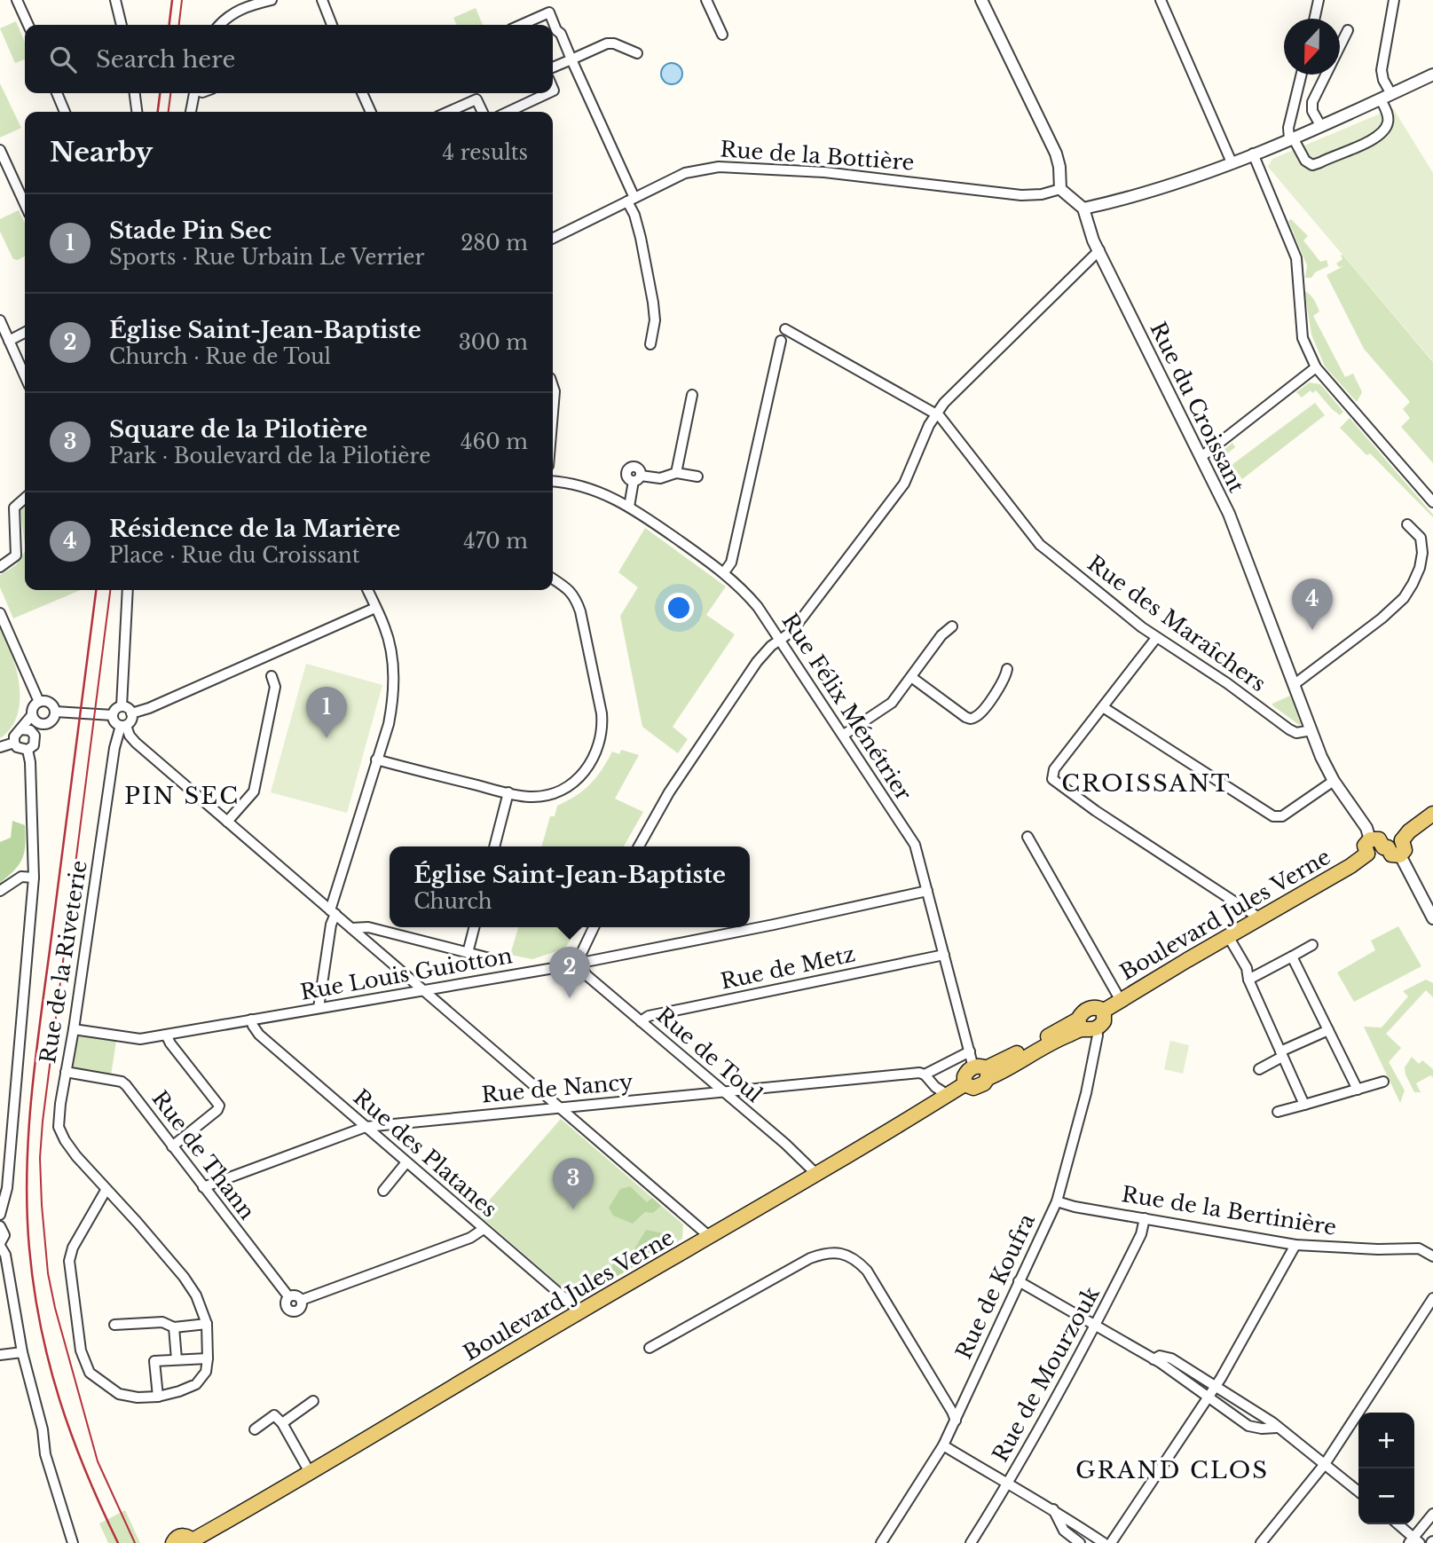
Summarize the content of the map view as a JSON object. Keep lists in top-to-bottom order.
{
  "streets": {
    "main road": ["Boulevard Jules Verne"],
    "street": [
      "Rue de la Bottière",
      "Rue du Croissant",
      "Rue des Maraîchers",
      "Rue Félix Ménétrier",
      "Rue de la Riveterie",
      "Rue de Metz",
      "Rue Louis Guiotton",
      "Rue de Toul",
      "Rue de Nancy",
      "Rue des Platanes",
      "Rue de Thann",
      "Rue de la Bertinière",
      "Rue de Koufra",
      "Rue de Mourzouk"
    ]
  },
  "crossings": [
    ["Rue du Croissant", "Rue des Maraîchers"],
    ["Rue du Croissant", "Boulevard Jules Verne"],
    ["Rue Félix Ménétrier", "Boulevard Jules Verne"],
    ["Rue Félix Ménétrier", "Rue de Metz"],
    ["Rue Félix Ménétrier", "Rue Louis Guiotton"],
    ["Rue Félix Ménétrier", "Rue de Nancy"],
    ["Boulevard Jules Verne", "Rue de Toul"],
    ["Boulevard Jules Verne", "Rue des Platanes"],
    ["Rue de la Riveterie", "Rue Louis Guiotton"],
    ["Rue de la Riveterie", "Rue de Thann"],
    ["Rue de Metz", "Rue de Toul"],
    ["Rue Louis Guiotton", "Rue de Toul"],
    ["Rue Louis Guiotton", "Rue des Platanes"],
    ["Rue de Toul", "Rue de Nancy"],
    ["Rue de Nancy", "Rue des Platanes"],
    ["Rue de Nancy", "Rue de Thann"],
    ["Rue de la Bertinière", "Rue de Koufra"],
    ["Rue de la Bertinière", "Rue de Mourzouk"]
  ],
  "districts": ["CROISSANT", "PIN SEC", "GRAND CLOS"],
  "north": "bottom",
  "page": {
    "search": "Search here",
    "heading": ["Nearby", "4 results"],
    "list": [
      {
        "mark": "1",
        "name": "Stade Pin Sec",
        "note": "Sports · Rue Urbain Le Verrier",
        "value": "280 m"
      },
      {
        "mark": "2",
        "name": "Église Saint-Jean-Baptiste",
        "note": "Church · Rue de Toul",
        "value": "300 m"
      },
      {
        "mark": "3",
        "name": "Square de la Pilotière",
        "note": "Park · Boulevard de la Pilotière",
        "value": "460 m"
      },
      {
        "mark": "4",
        "name": "Résidence de la Marière",
        "note": "Place · Rue du Croissant",
        "value": "470 m"
      }
    ],
    "pins": [
      "4",
      "1",
      "2",
      "3"
    ],
    "popup": ["Église Saint-Jean-Baptiste", "Church"],
    "map_buttons": ["+", "−"]
  }
}
